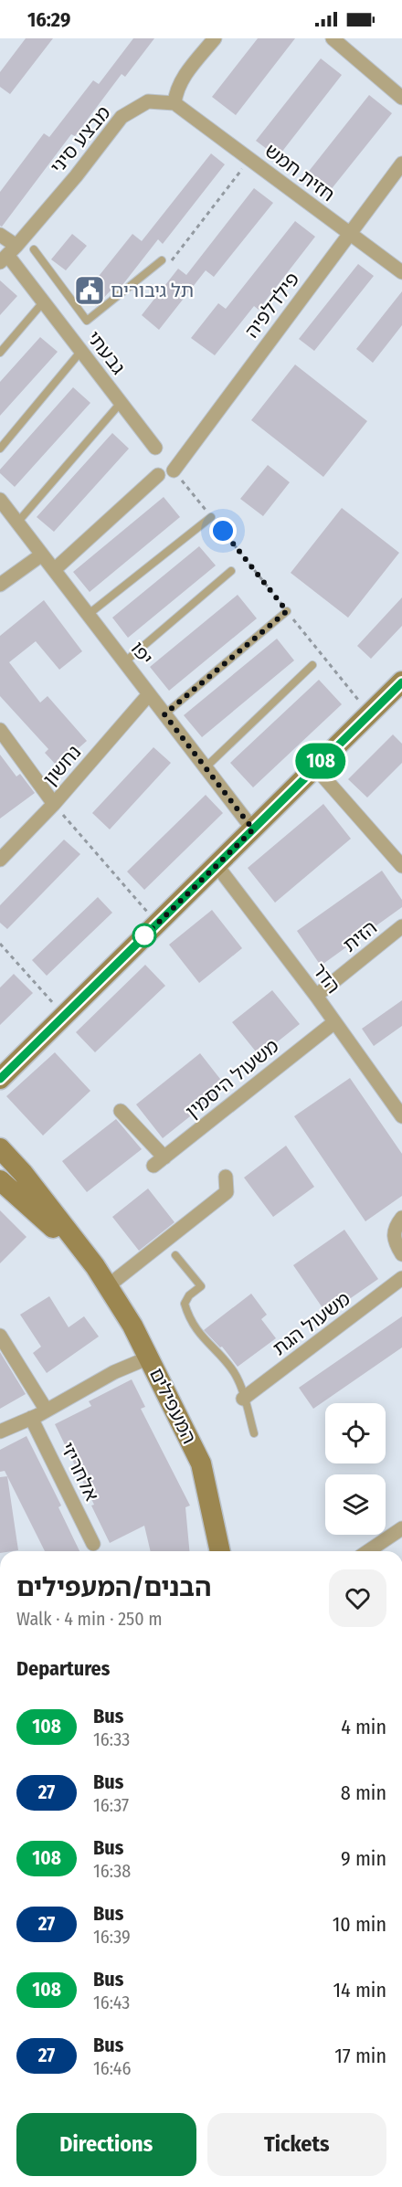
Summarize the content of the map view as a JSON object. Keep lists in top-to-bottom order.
{
  "streets": {
    "street": [
      "מבצע סיני",
      "חזית חמש",
      "פילדלפיה",
      "גבעתי",
      "יפו",
      "נחשון",
      "הזית",
      "הדר",
      "משעול היסמין",
      "משעול הגת",
      "המעפילים",
      "אלחריזי"
    ]
  },
  "crossings": [
    ["מבצע סיני", "חזית חמש"],
    ["מבצע סיני", "גבעתי"],
    ["חזית חמש", "פילדלפיה"],
    ["יפו", "נחשון"],
    ["הזית", "הדר"],
    ["הדר", "משעול היסמין"]
  ],
  "places": {
    "public building": ["תל גיבורים"]
  },
  "lines": ["bus line 108"],
  "page": {
    "status": "16:29",
    "on_map": "108",
    "heading": [
      ["הבנים/המעפילים", "Walk · 4 min · 250 m"],
      "Departures"
    ],
    "list": [
      {
        "mark": "108",
        "name": "Bus",
        "note": "16:33",
        "value": "4 min"
      },
      {
        "mark": "27",
        "name": "Bus",
        "note": "16:37",
        "value": "8 min"
      },
      {
        "mark": "108",
        "name": "Bus",
        "note": "16:38",
        "value": "9 min"
      },
      {
        "mark": "27",
        "name": "Bus",
        "note": "16:39",
        "value": "10 min"
      },
      {
        "mark": "108",
        "name": "Bus",
        "note": "16:43",
        "value": "14 min"
      },
      {
        "mark": "27",
        "name": "Bus",
        "note": "16:46",
        "value": "17 min"
      }
    ],
    "buttons": ["Directions", "Tickets"]
  }
}
